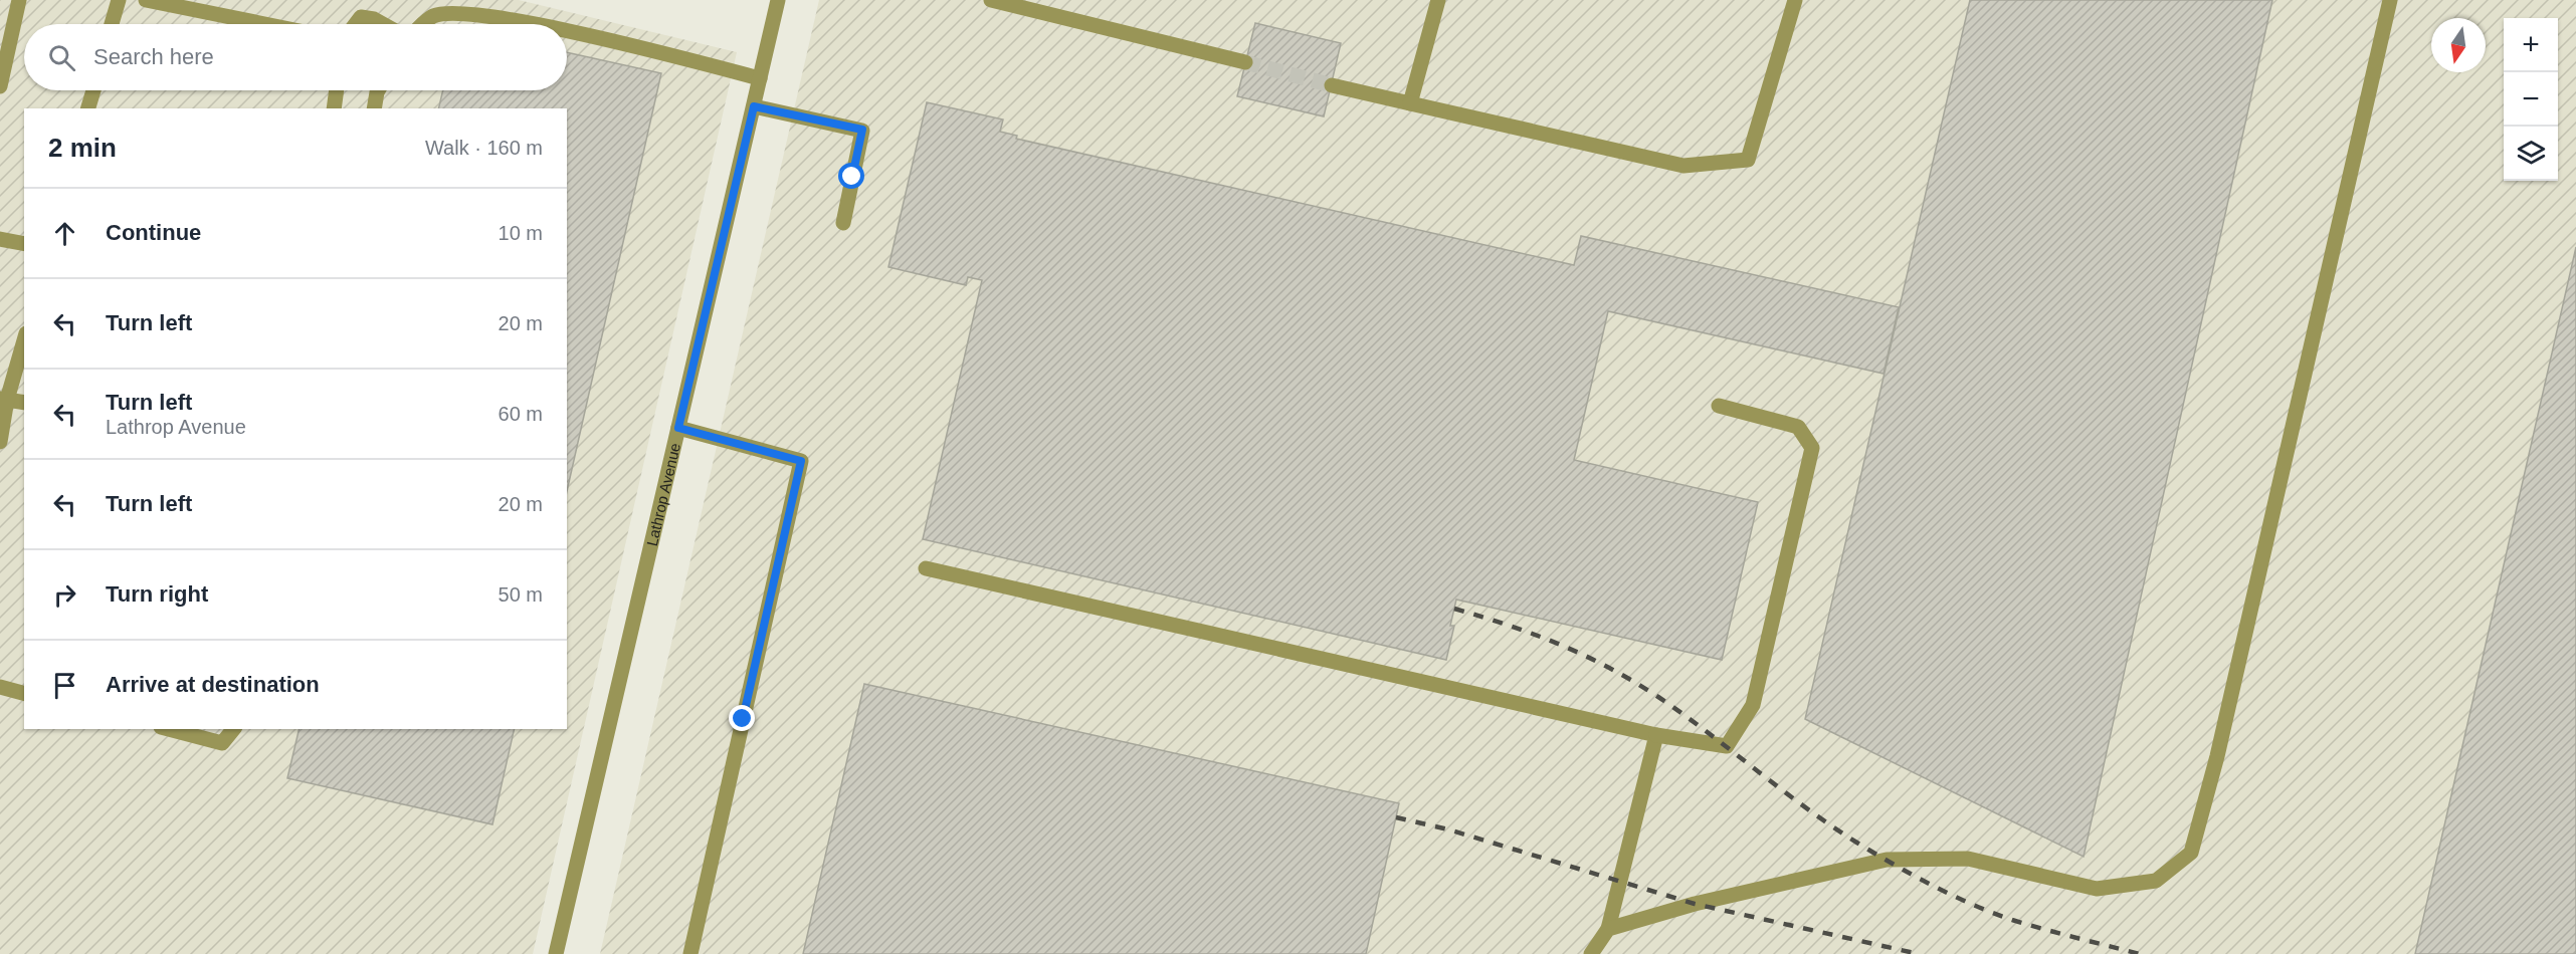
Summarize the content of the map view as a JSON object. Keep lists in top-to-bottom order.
{
  "streets": {
    "street": ["Lathrop Avenue"]
  },
  "north": "bottom",
  "page": {
    "map_buttons": ["+", "−"],
    "search": "Search here",
    "heading": ["2 min", "Walk · 160 m"],
    "list": [
      ["Continue", "10 m"],
      ["Turn left", "20 m"],
      ["Turn left", "Lathrop Avenue", "60 m"],
      ["Turn left", "20 m"],
      ["Turn right", "50 m"],
      "Arrive at destination"
    ]
  }
}
